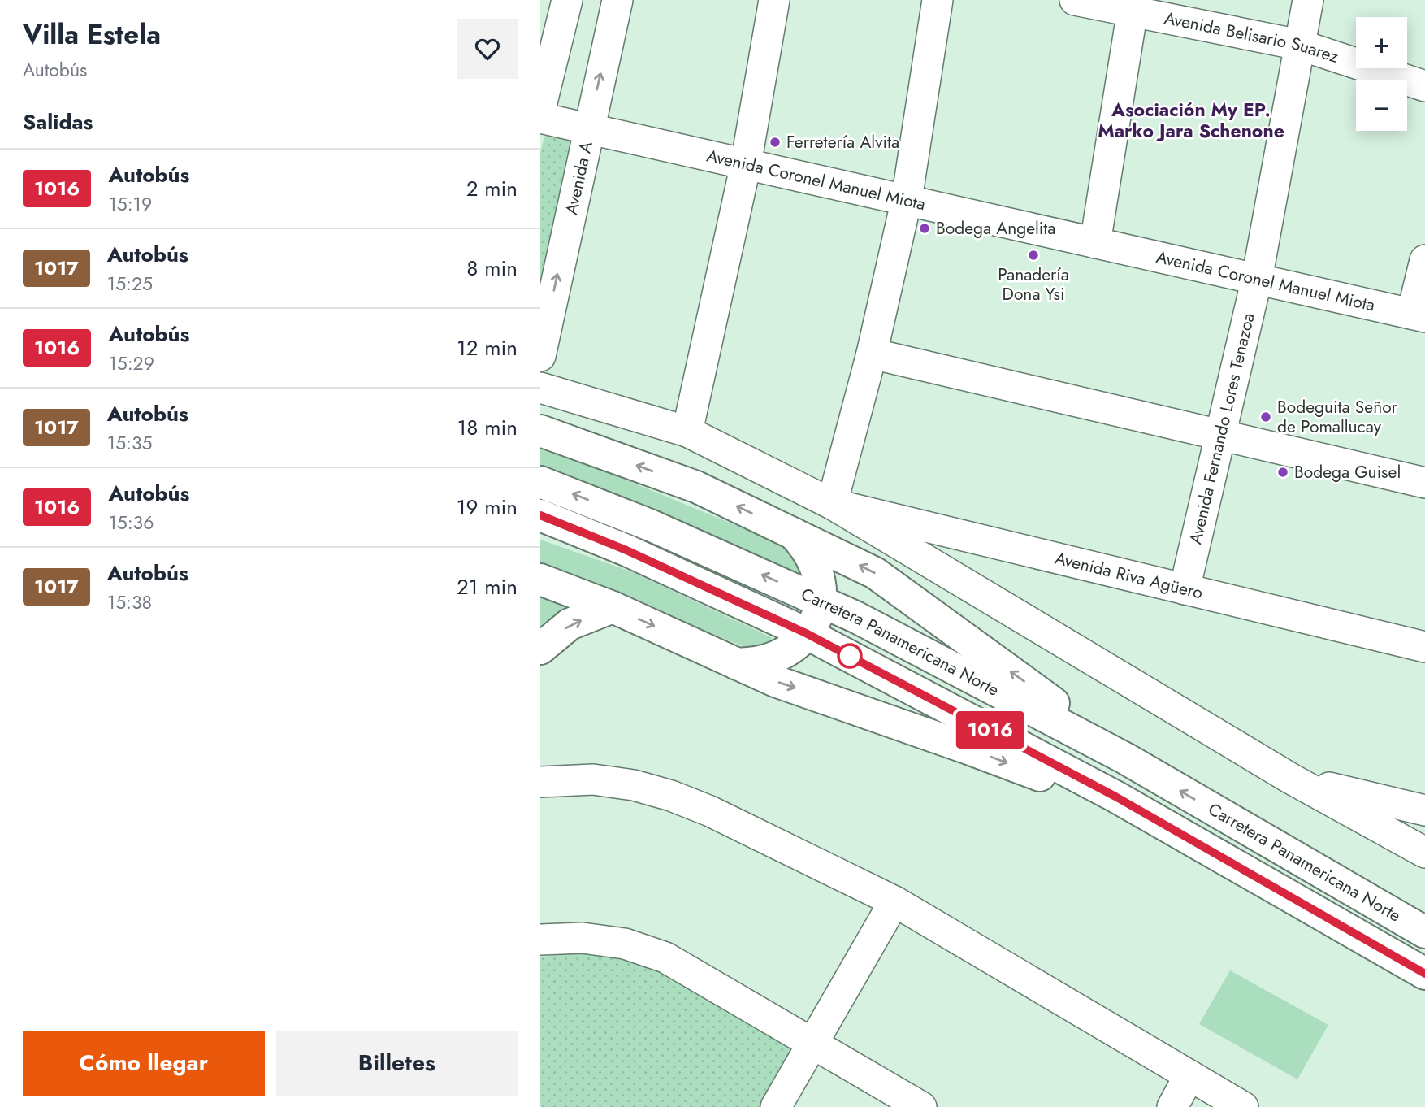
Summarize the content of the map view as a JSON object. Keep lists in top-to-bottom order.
{
  "streets": {
    "main road": ["Carretera Panamericana Norte"],
    "street": [
      "Avenida Belisario Suarez",
      "Avenida A",
      "Avenida Coronel Manuel Miota",
      "Avenida Fernando Lores Tenazoa",
      "Avenida Riva Agüero"
    ]
  },
  "crossings": [
    ["Avenida Belisario Suarez", "Avenida Fernando Lores Tenazoa"],
    ["Avenida A", "Avenida Coronel Manuel Miota"],
    ["Avenida Coronel Manuel Miota", "Avenida Fernando Lores Tenazoa"],
    ["Avenida Fernando Lores Tenazoa", "Avenida Riva Agüero"]
  ],
  "districts": ["Asociación My EP. Marko Jara Schenone"],
  "places": [
    "Ferretería Alvita",
    "Bodega Angelita",
    "Panadería Dona Ysi",
    "Bodeguita Señor de Pomallucay",
    "Bodega Guisel"
  ],
  "lines": ["bus line 1016"],
  "page": {
    "heading": [
      ["Villa Estela", "Autobús"],
      "Salidas"
    ],
    "on_map": "1016",
    "map_buttons": ["+", "−"],
    "list": [
      {
        "mark": "1016",
        "name": "Autobús",
        "note": "15:19",
        "value": "2 min"
      },
      {
        "mark": "1017",
        "name": "Autobús",
        "note": "15:25",
        "value": "8 min"
      },
      {
        "mark": "1016",
        "name": "Autobús",
        "note": "15:29",
        "value": "12 min"
      },
      {
        "mark": "1017",
        "name": "Autobús",
        "note": "15:35",
        "value": "18 min"
      },
      {
        "mark": "1016",
        "name": "Autobús",
        "note": "15:36",
        "value": "19 min"
      },
      {
        "mark": "1017",
        "name": "Autobús",
        "note": "15:38",
        "value": "21 min"
      }
    ],
    "buttons": ["Cómo llegar", "Billetes"]
  }
}
